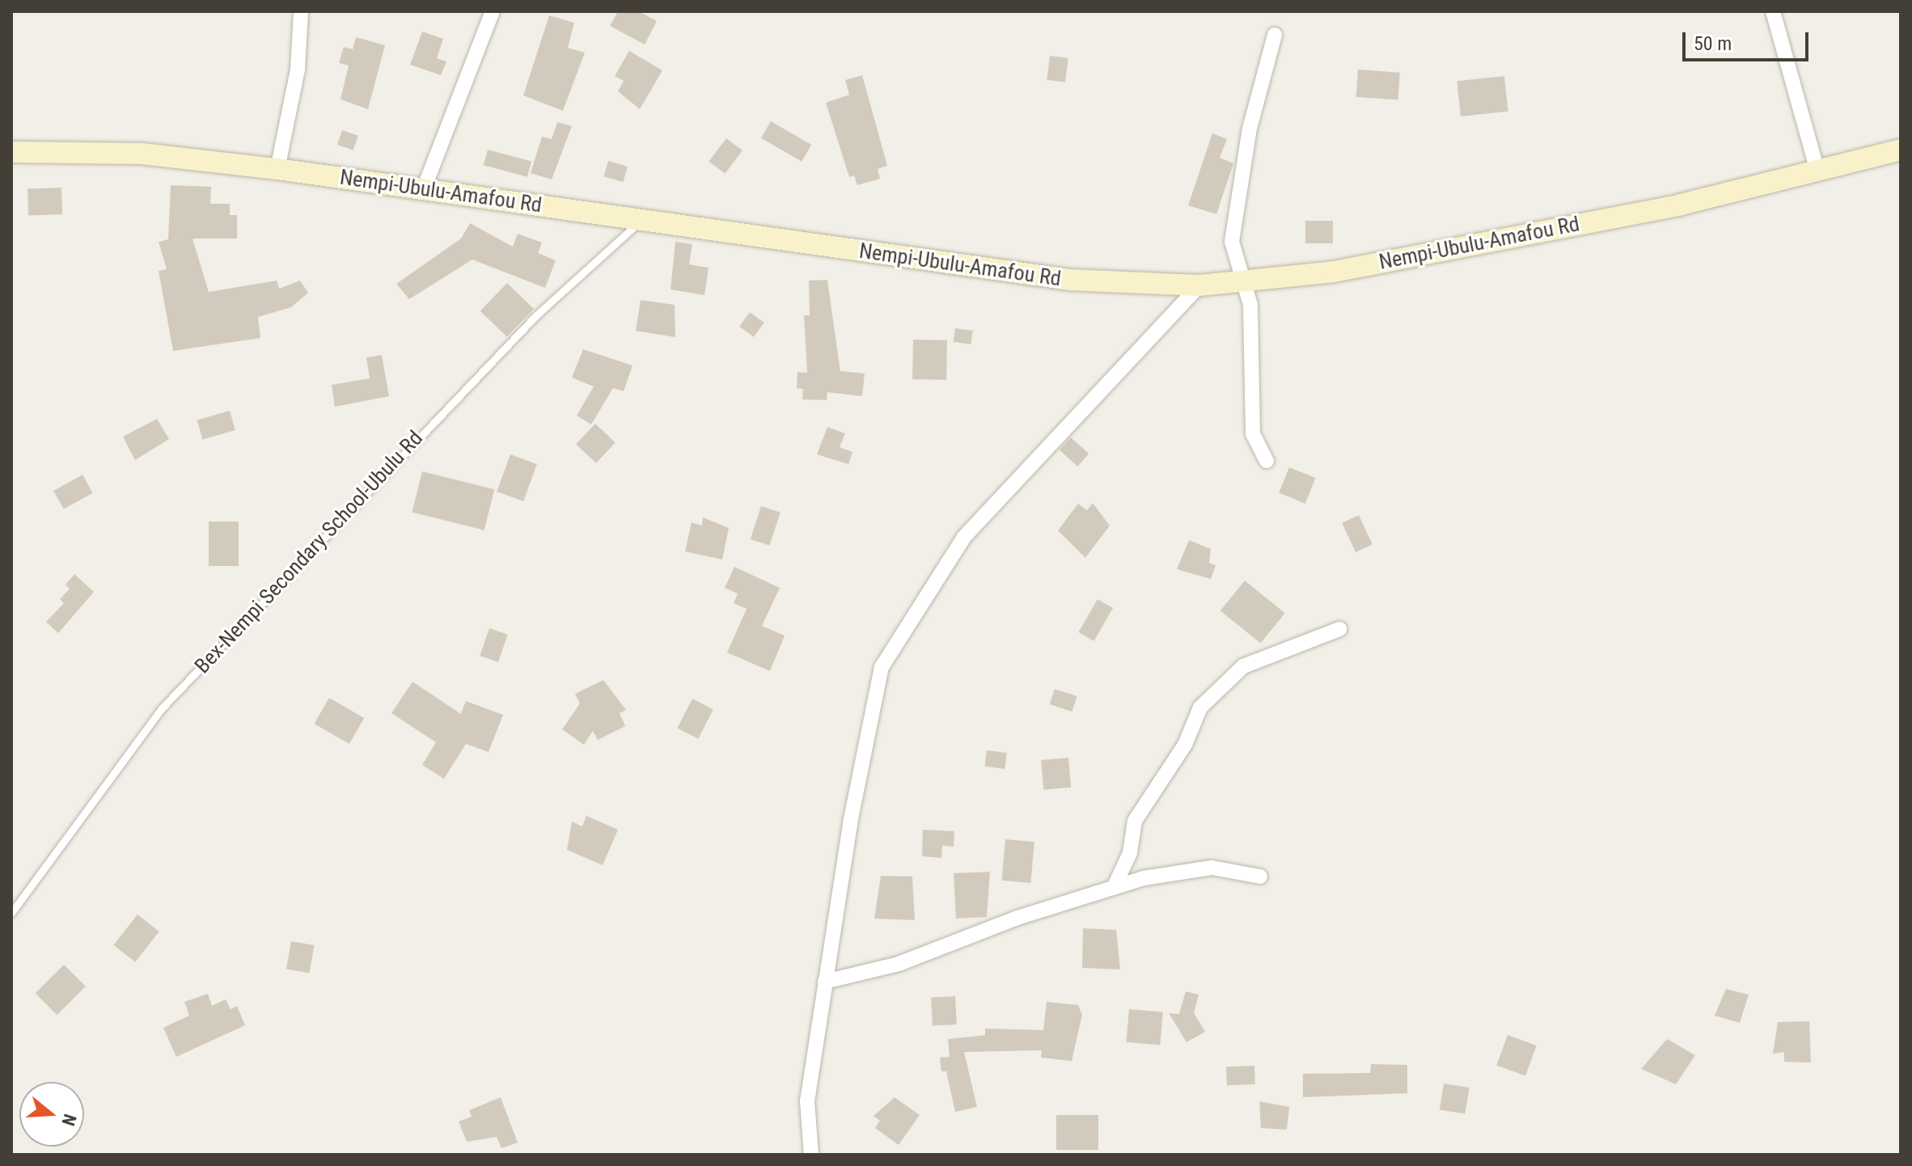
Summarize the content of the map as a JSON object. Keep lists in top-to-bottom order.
{
  "streets": {
    "street": ["Nempi-Ubulu-Amafou Rd"],
    "lane": ["Bex-Nempi Secondary School-Ubulu Rd"]
  },
  "crossings": [
    ["Nempi-Ubulu-Amafou Rd", "Bex-Nempi Secondary School-Ubulu Rd"]
  ],
  "scale_bar": "50 m",
  "north": "right"
}
